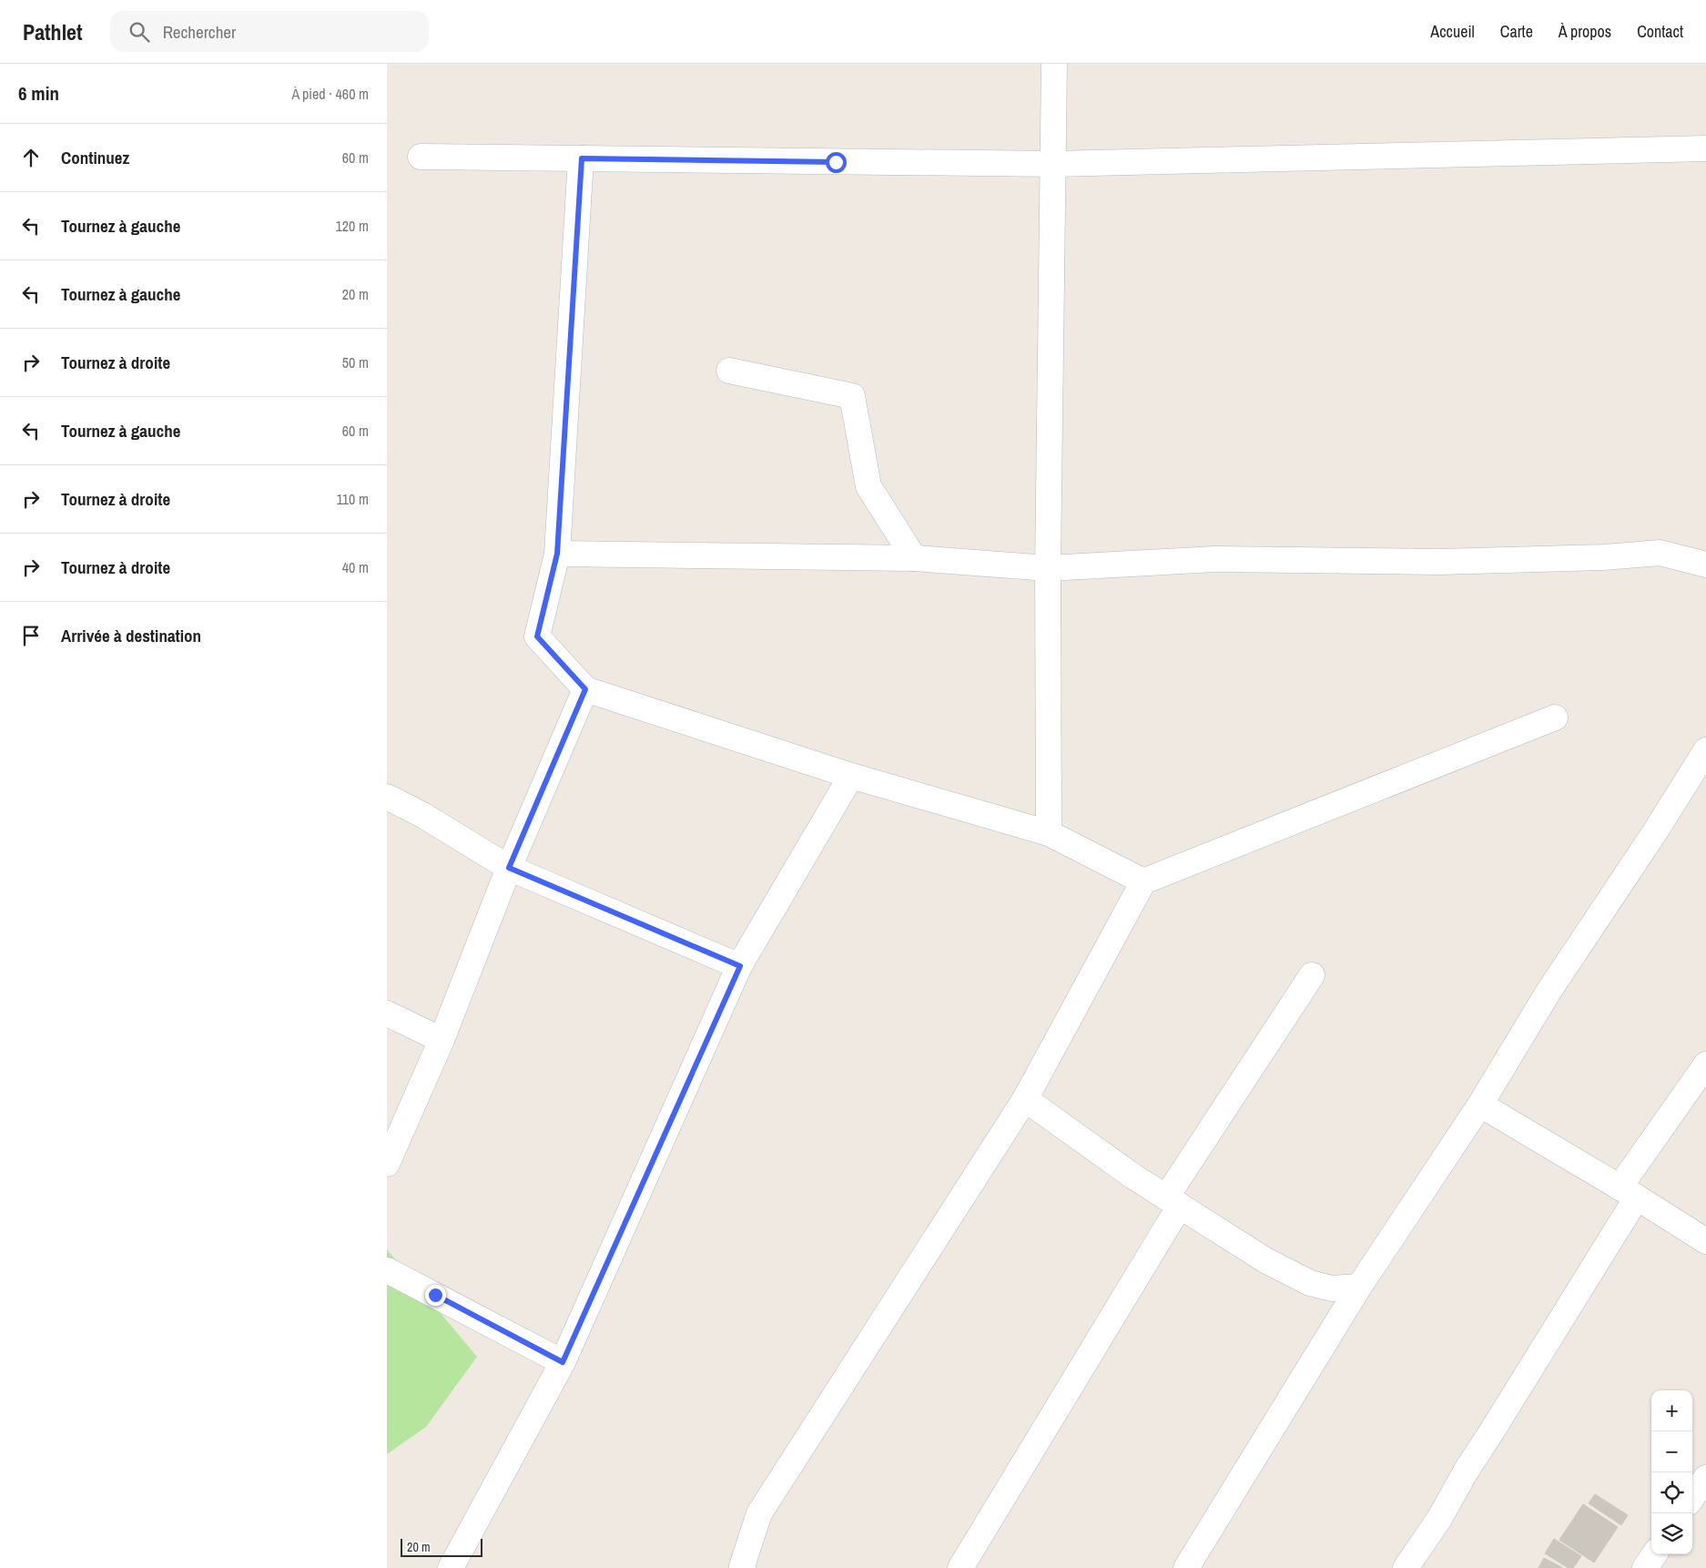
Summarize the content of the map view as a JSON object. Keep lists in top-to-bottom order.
{
  "scale_bar": "20 m",
  "page": {
    "header": "Pathlet",
    "search": "Rechercher",
    "nav": [
      "Accueil",
      "Carte",
      "À propos",
      "Contact"
    ],
    "heading": ["6 min", "À pied · 460 m"],
    "list": [
      ["Continuez", "60 m"],
      ["Tournez à gauche", "120 m"],
      ["Tournez à gauche", "20 m"],
      ["Tournez à droite", "50 m"],
      ["Tournez à gauche", "60 m"],
      ["Tournez à droite", "110 m"],
      ["Tournez à droite", "40 m"],
      "Arrivée à destination"
    ],
    "map_buttons": ["+", "−"],
    "scale": "20 m"
  }
}
